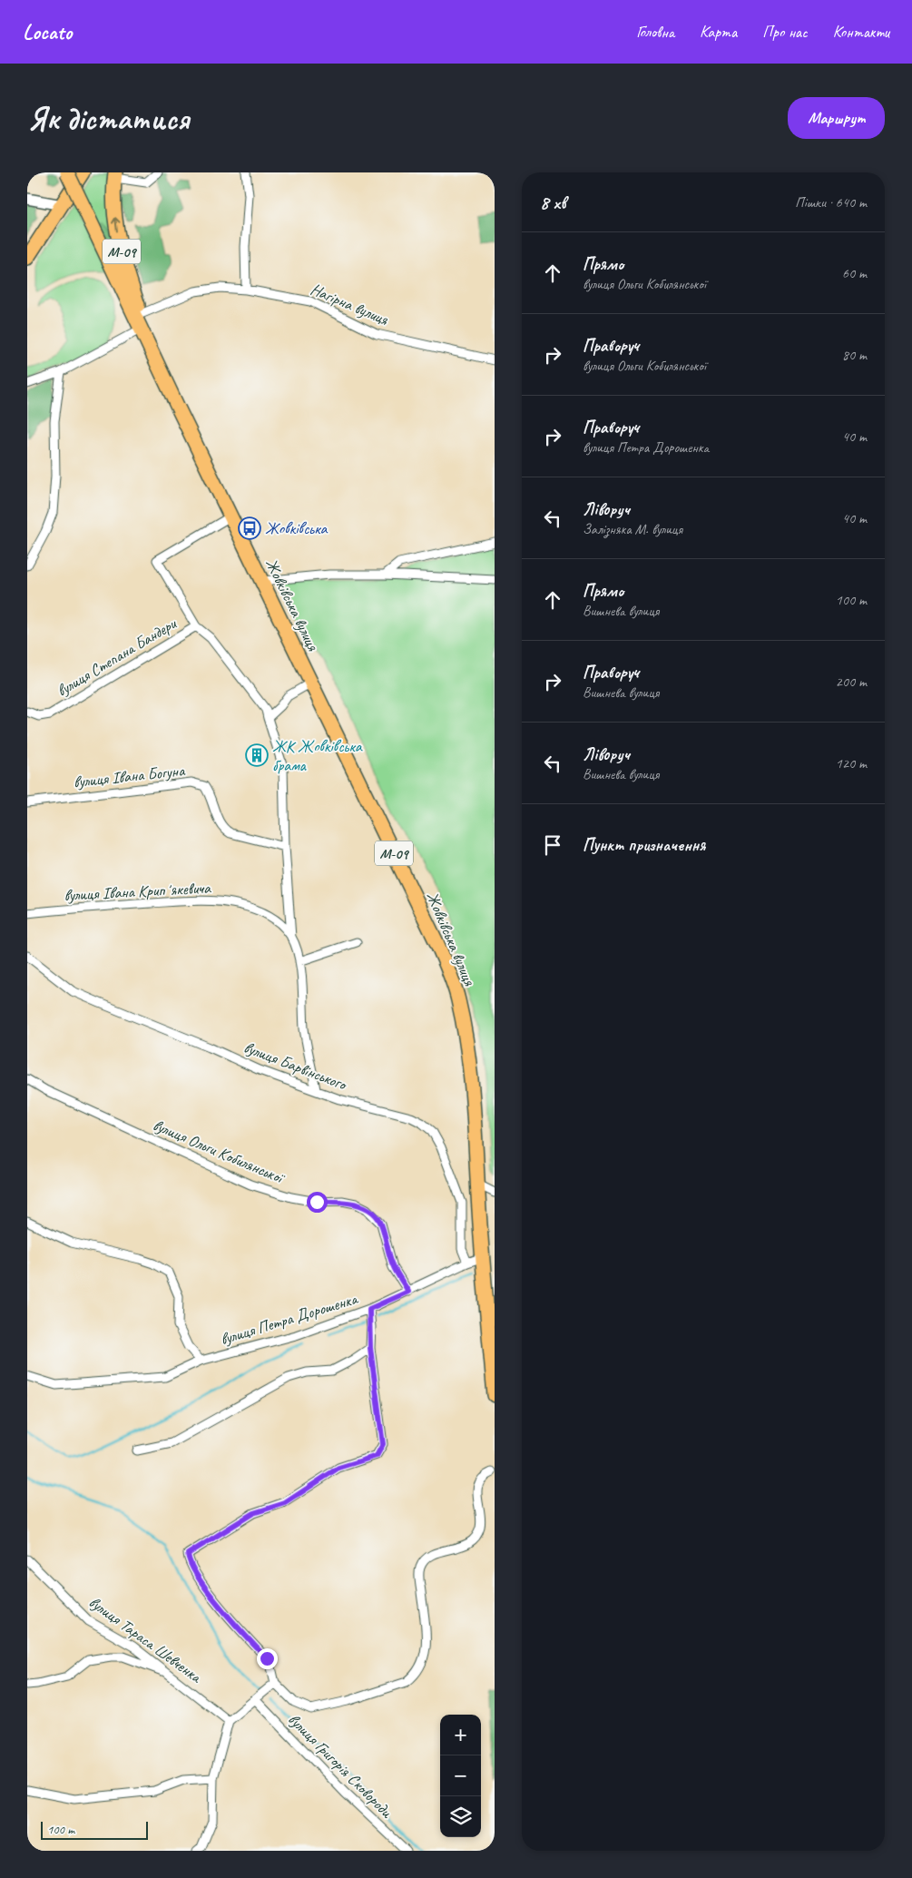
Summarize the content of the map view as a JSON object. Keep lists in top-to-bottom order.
{
  "streets": {
    "highway": ["М-09", "Жовківська вулиця"],
    "street": [
      "Нагірна вулиця",
      "вулиця Степана Бандери",
      "вулиця Івана Богуна",
      "вулиця Івана Крипʼякевича",
      "вулиця Барвінського",
      "вулиця Ольги Кобилянської",
      "вулиця Петра Дорошенка",
      "вулиця Тараса Шевченка",
      "вулиця Григорія Сковороди"
    ]
  },
  "crossings": [
    ["М-09", "Нагірна вулиця"],
    ["М-09", "Жовківська вулиця"],
    ["М-09", "вулиця Степана Бандери"],
    ["М-09", "вулиця Петра Дорошенка"],
    ["Жовківська вулиця", "вулиця Степана Бандери"],
    ["Жовківська вулиця", "вулиця Петра Дорошенка"],
    ["вулиця Івана Богуна", "вулиця Івана Крипʼякевича"],
    ["вулиця Івана Крипʼякевича", "вулиця Барвінського"],
    ["вулиця Барвінського", "вулиця Петра Дорошенка"],
    ["вулиця Ольги Кобилянської", "вулиця Петра Дорошенка"]
  ],
  "places": {
    "bus stop": ["Жовківська"],
    "building": ["ЖК Жовківська брама"]
  },
  "scale_bar": "100 m",
  "page": {
    "header": "Locato",
    "nav": [
      "Головна",
      "Карта",
      "Про нас",
      "Контакти"
    ],
    "buttons": "Маршрут",
    "title": "Як дістатися",
    "heading": ["8 хв", "Пішки · 640 m"],
    "list": [
      ["Прямо", "вулиця Ольги Кобилянської", "60 m"],
      ["Праворуч", "вулиця Ольги Кобилянської", "80 m"],
      ["Праворуч", "вулиця Петра Дорошенка", "40 m"],
      ["Ліворуч", "Залізняка М. вулиця", "40 m"],
      ["Прямо", "Вишнева вулиця", "100 m"],
      ["Праворуч", "Вишнева вулиця", "200 m"],
      ["Ліворуч", "Вишнева вулиця", "120 m"],
      "Пункт призначення"
    ],
    "map_buttons": ["+", "−"],
    "scale": "100 m"
  }
}
